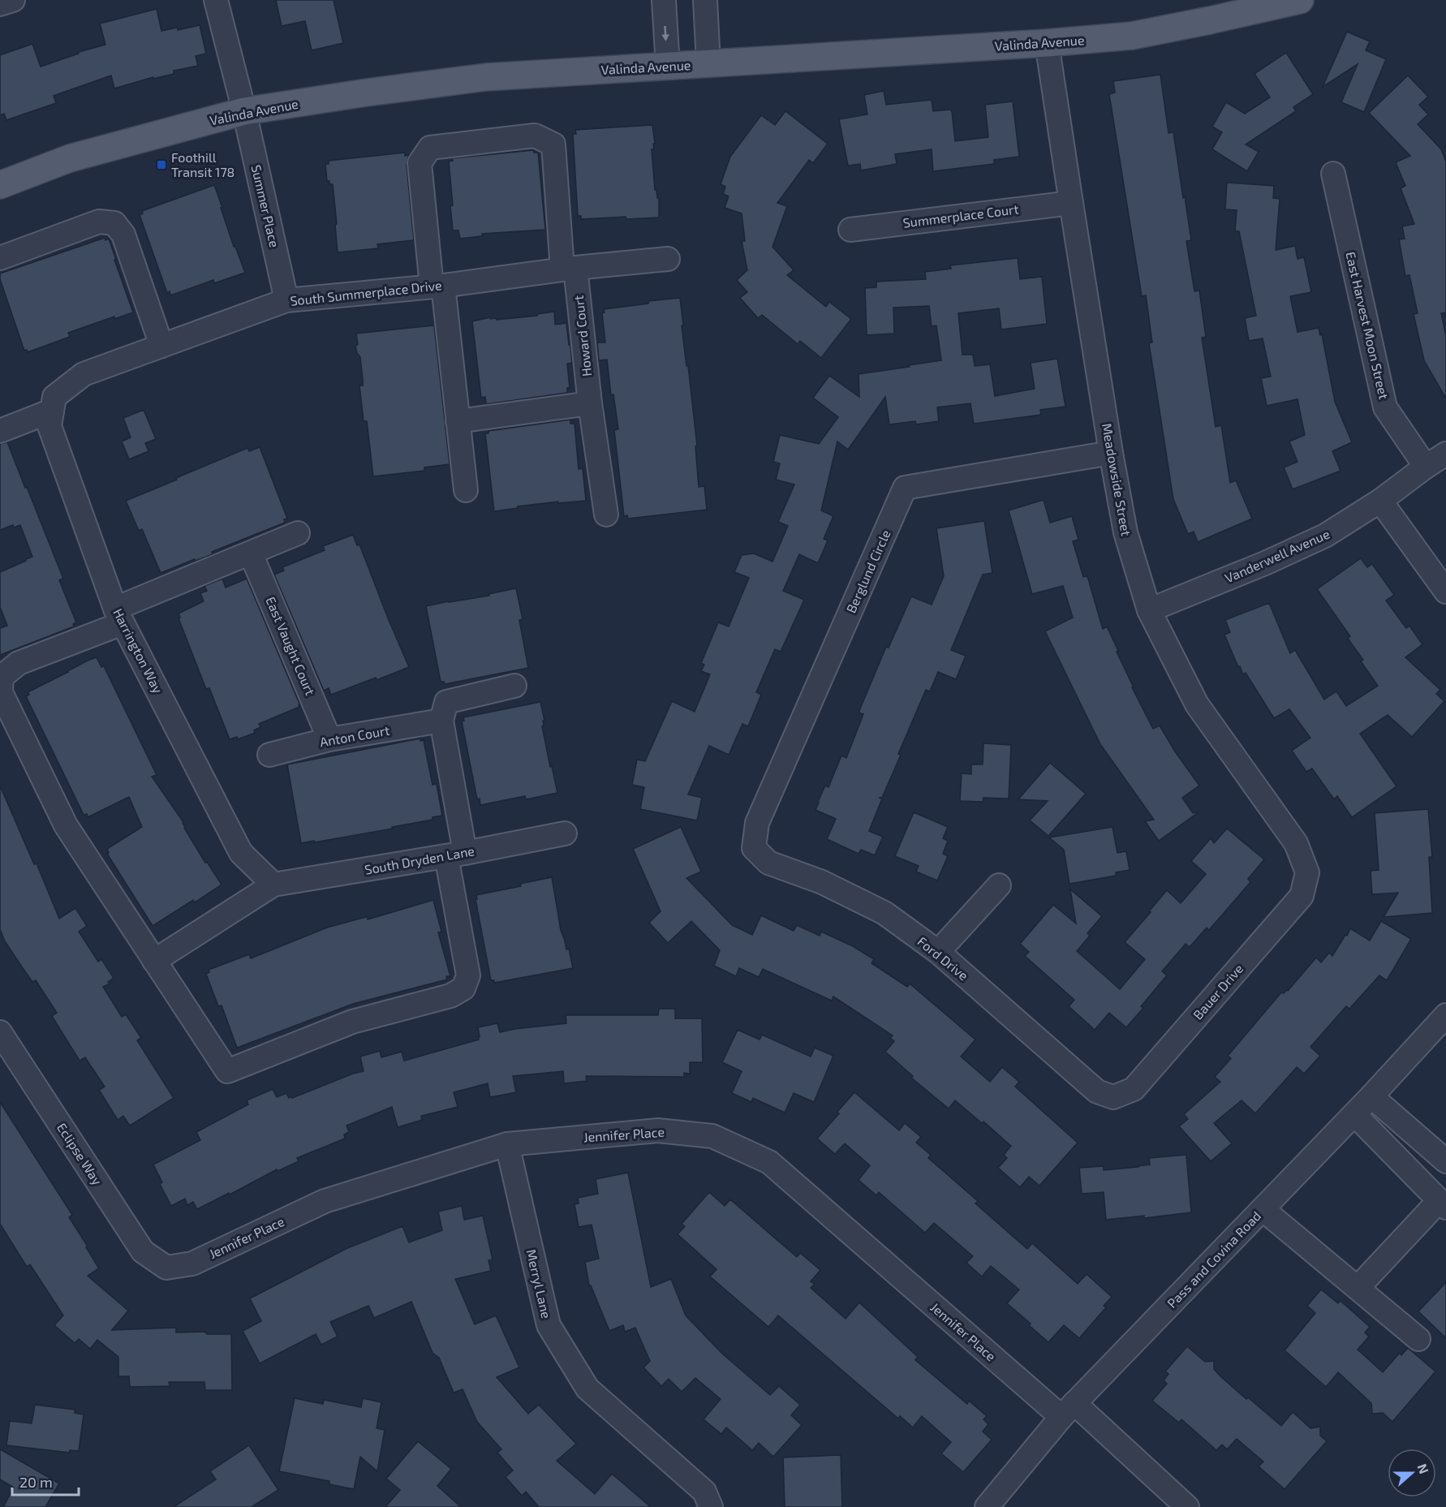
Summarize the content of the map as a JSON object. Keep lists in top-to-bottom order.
{
  "streets": {
    "main road": ["Valinda Avenue"],
    "street": [
      "Summer Place",
      "Summerplace Court",
      "South Summerplace Drive",
      "East Harvest Moon Street",
      "Howard Court",
      "Meadowside Street",
      "Vanderwell Avenue",
      "Berglund Circle",
      "East Vaught Court",
      "Harrington Way",
      "Anton Court",
      "South Dryden Lane",
      "Ford Drive",
      "Bauer Drive",
      "Jennifer Place",
      "Eclipse Way",
      "Pass and Covina Road",
      "Merryl Lane"
    ]
  },
  "crossings": [
    ["Valinda Avenue", "Summer Place"],
    ["Valinda Avenue", "Meadowside Street"],
    ["Summer Place", "South Summerplace Drive"],
    ["Summerplace Court", "Meadowside Street"],
    ["South Summerplace Drive", "Howard Court"],
    ["South Summerplace Drive", "Harrington Way"],
    ["East Harvest Moon Street", "Vanderwell Avenue"],
    ["Meadowside Street", "Vanderwell Avenue"],
    ["Meadowside Street", "Berglund Circle"],
    ["Meadowside Street", "Bauer Drive"],
    ["Berglund Circle", "Ford Drive"],
    ["East Vaught Court", "Anton Court"],
    ["Harrington Way", "South Dryden Lane"],
    ["Ford Drive", "Bauer Drive"],
    ["Jennifer Place", "Eclipse Way"],
    ["Jennifer Place", "Pass and Covina Road"],
    ["Jennifer Place", "Merryl Lane"]
  ],
  "places": {
    "transit": ["Foothill Transit 178"]
  },
  "scale_bar": "20 m",
  "north": "right"
}
